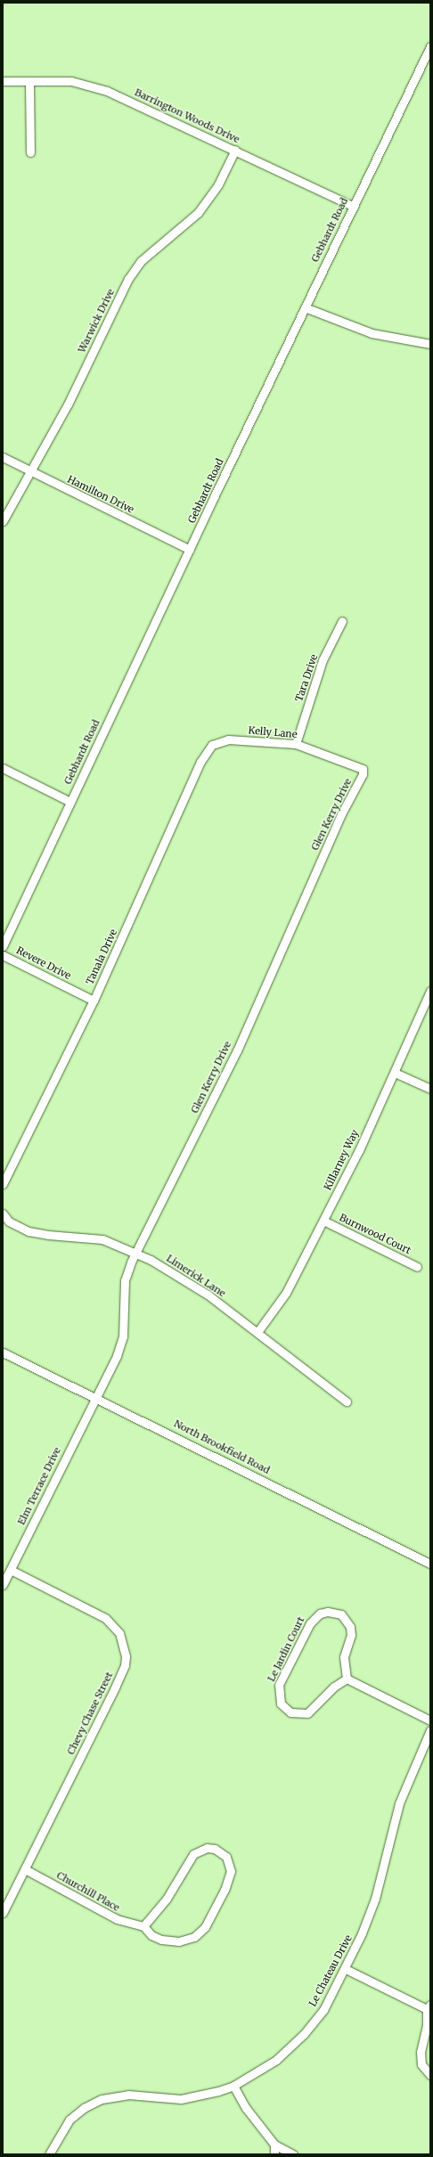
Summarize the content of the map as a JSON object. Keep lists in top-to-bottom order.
{
  "streets": {
    "street": [
      "Barrington Woods Drive",
      "Gebhardt Road",
      "Warwick Drive",
      "Hamilton Drive",
      "Tara Drive",
      "Kelly Lane",
      "Glen Kerry Drive",
      "Tanala Drive",
      "Revere Drive",
      "Killarney Way",
      "Burnwood Court",
      "Limerick Lane",
      "North Brookfield Road",
      "Elm Terrace Drive",
      "Le Jardin Court",
      "Chevy Chase Street",
      "Churchill Place",
      "Le Chateau Drive"
    ]
  },
  "crossings": [
    ["Barrington Woods Drive", "Gebhardt Road"],
    ["Barrington Woods Drive", "Warwick Drive"],
    ["Gebhardt Road", "Hamilton Drive"],
    ["Warwick Drive", "Hamilton Drive"],
    ["Tara Drive", "Kelly Lane"],
    ["Kelly Lane", "Glen Kerry Drive"],
    ["Kelly Lane", "Tanala Drive"],
    ["Glen Kerry Drive", "Limerick Lane"],
    ["Glen Kerry Drive", "North Brookfield Road"],
    ["Glen Kerry Drive", "Elm Terrace Drive"],
    ["Tanala Drive", "Revere Drive"],
    ["Killarney Way", "Burnwood Court"],
    ["Killarney Way", "Limerick Lane"],
    ["North Brookfield Road", "Elm Terrace Drive"],
    ["Elm Terrace Drive", "Chevy Chase Street"],
    ["Chevy Chase Street", "Churchill Place"]
  ]
}
